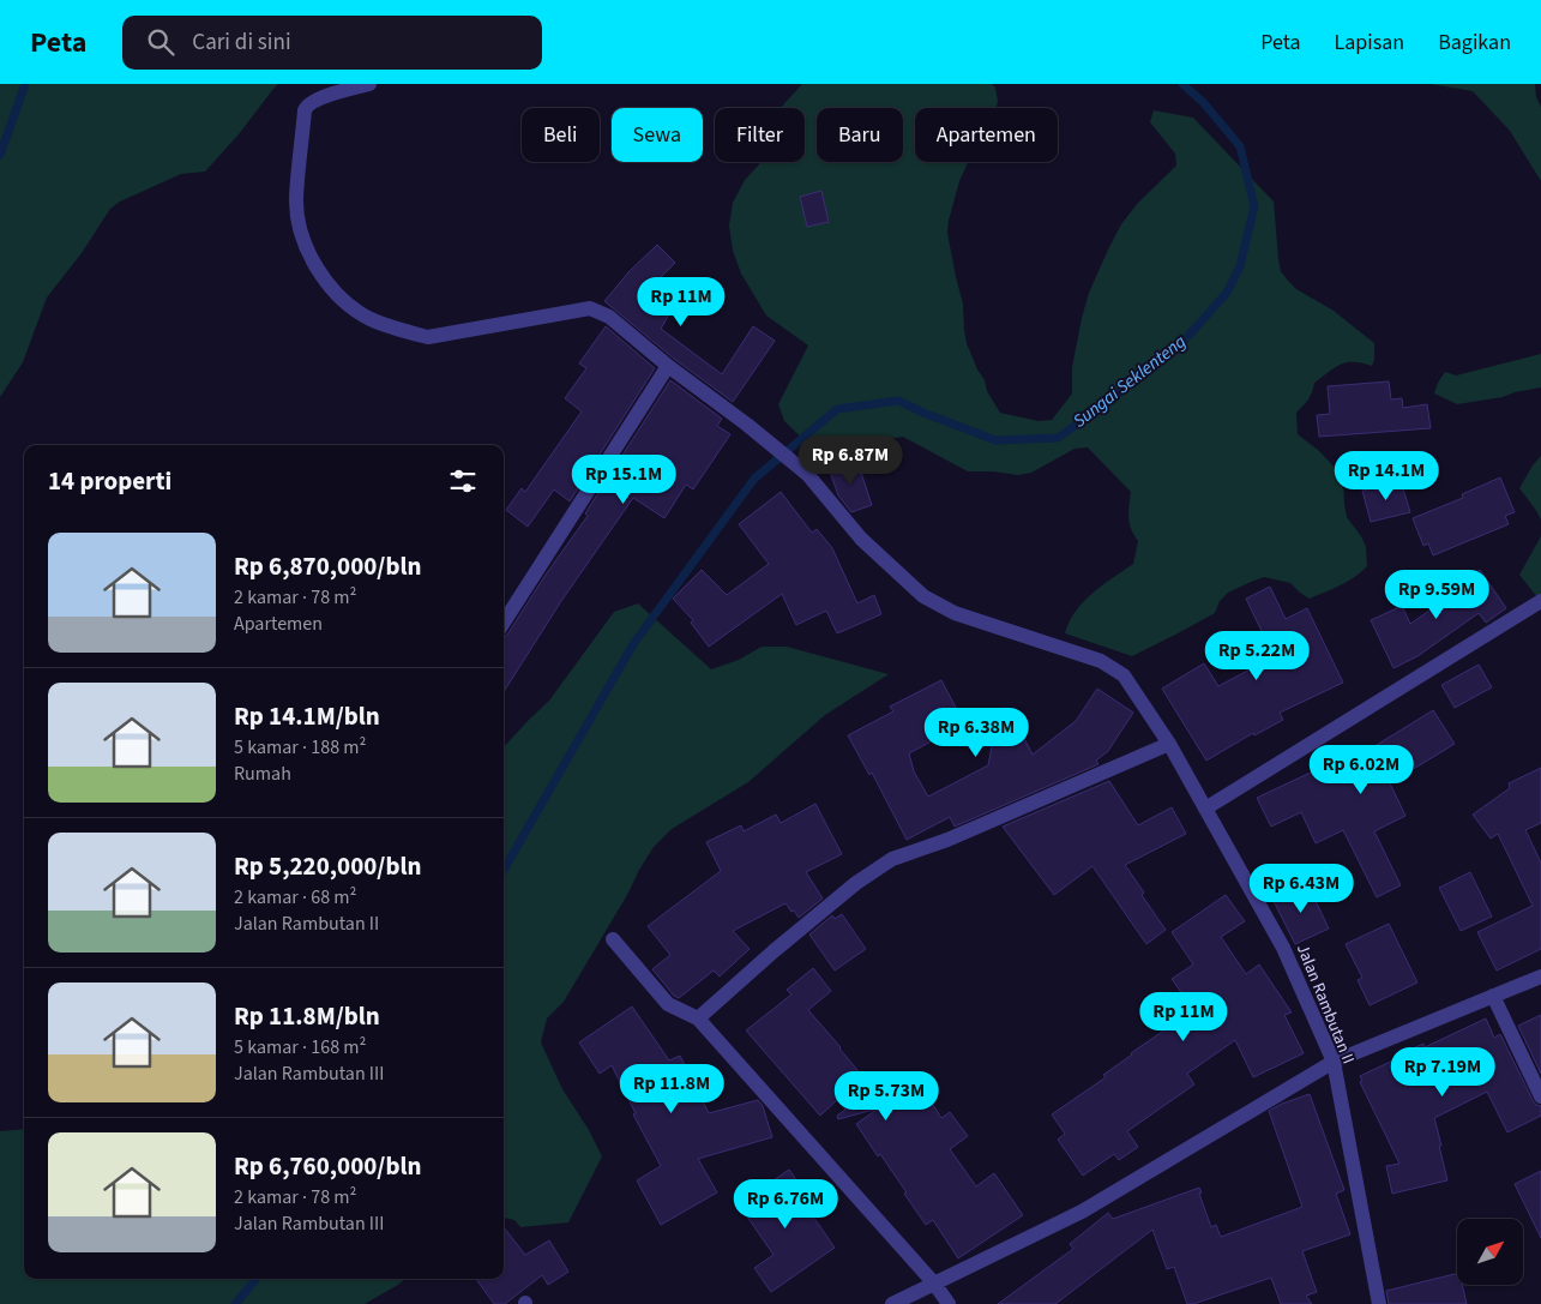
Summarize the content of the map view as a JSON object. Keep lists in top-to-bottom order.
{
  "streets": {
    "street": ["Jalan Rambutan II"]
  },
  "water": ["Sungai Seklenteng"],
  "north": "top right",
  "page": {
    "header": "Peta",
    "search": "Cari di sini",
    "nav": ["Peta", "Lapisan", "Bagikan"],
    "chip": [
      "Beli",
      "Sewa",
      "Filter",
      "Baru",
      "Apartemen"
    ],
    "price": [
      "Rp 11M",
      "Rp 6.87M",
      "Rp 14.1M",
      "Rp 15.1M",
      "Rp 9.59M",
      "Rp 5.22M",
      "Rp 6.38M",
      "Rp 6.02M",
      "Rp 6.43M",
      "Rp 11M",
      "Rp 7.19M",
      "Rp 11.8M",
      "Rp 5.73M",
      "Rp 6.76M"
    ],
    "heading": "14 properti",
    "list": [
      {
        "name": "Rp 6,870,000/bln",
        "note": "2 kamar · 78 m² · Apartemen"
      },
      {
        "name": "Rp 14.1M/bln",
        "note": "5 kamar · 188 m² · Rumah"
      },
      {
        "name": "Rp 5,220,000/bln",
        "note": "2 kamar · 68 m² · Jalan Rambutan II"
      },
      {
        "name": "Rp 11.8M/bln",
        "note": "5 kamar · 168 m² · Jalan Rambutan III"
      },
      {
        "name": "Rp 6,760,000/bln",
        "note": "2 kamar · 78 m² · Jalan Rambutan III"
      }
    ]
  }
}
